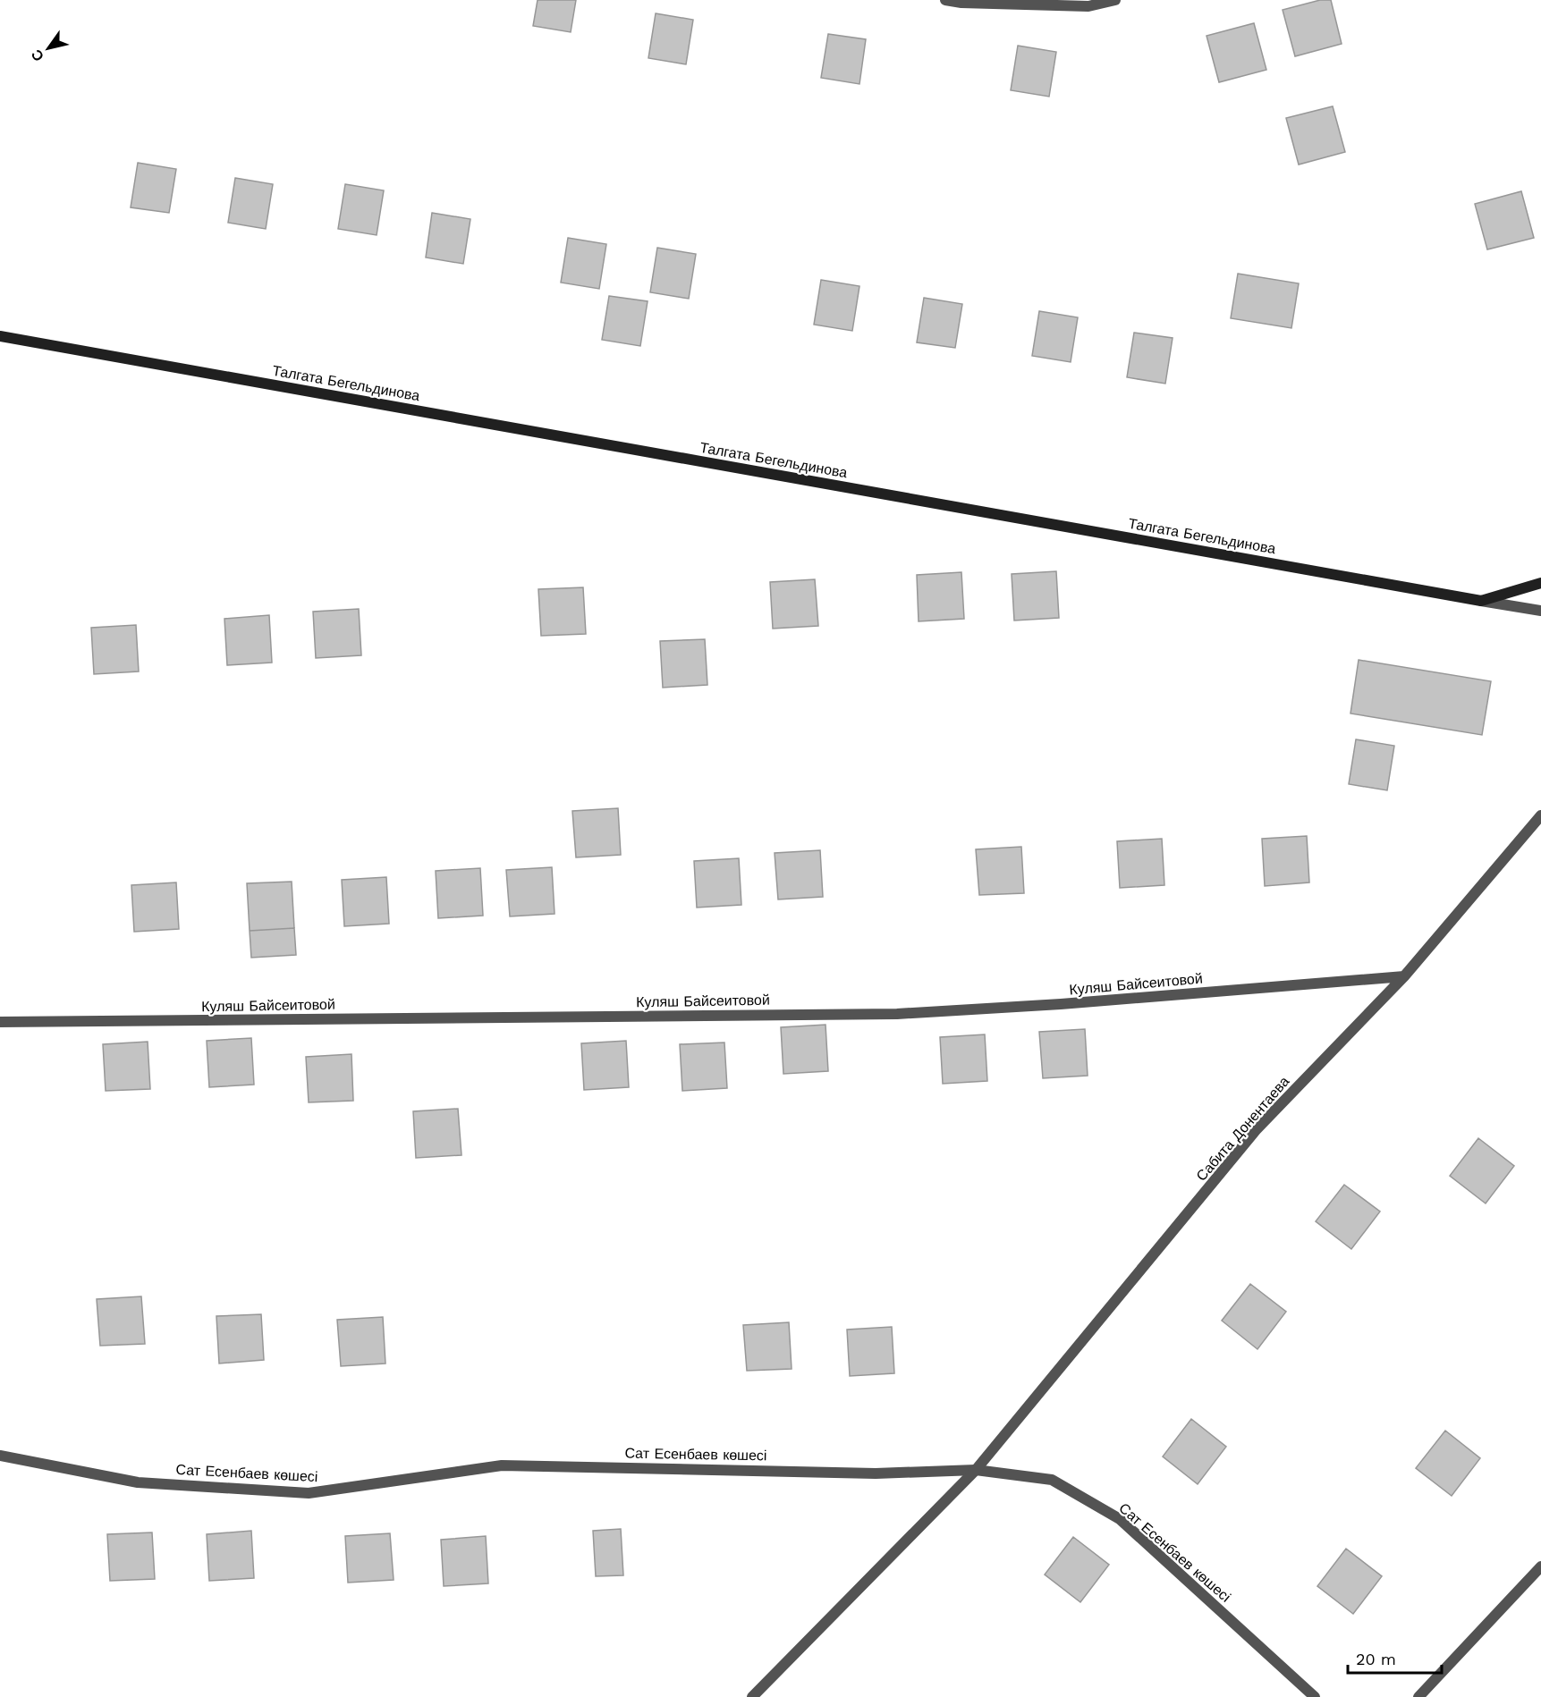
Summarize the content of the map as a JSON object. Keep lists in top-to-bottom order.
{
  "streets": {
    "street": [
      "Талгата Бегельдинова",
      "Куляш Байсеитовой",
      "Сабита Донентаева",
      "Сат Есенбаев көшесі"
    ]
  },
  "crossings": [
    ["Куляш Байсеитовой", "Сабита Донентаева"],
    ["Сабита Донентаева", "Сат Есенбаев көшесі"]
  ],
  "scale_bar": "20 m",
  "north": "bottom left"
}
